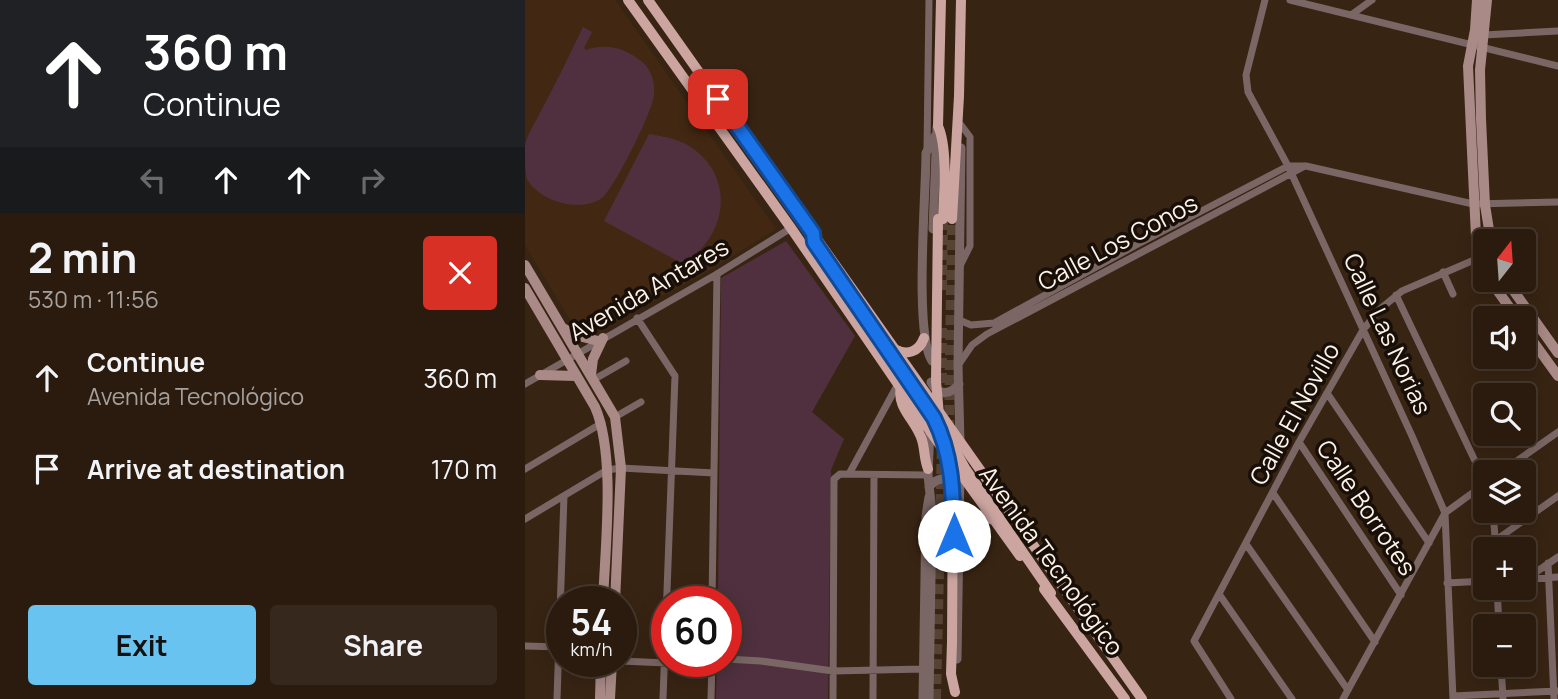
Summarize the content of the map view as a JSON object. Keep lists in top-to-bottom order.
{
  "streets": {
    "main road": ["Avenida Tecnológico"],
    "street": [
      "Calle Los Conos",
      "Avenida Antares",
      "Calle Las Norias",
      "Calle El Novillo",
      "Calle Borrotes"
    ]
  },
  "crossings": [
    ["Calle Los Conos", "Calle Las Norias"],
    ["Avenida Antares", "Avenida Tecnológico"],
    ["Calle Las Norias", "Calle El Novillo"],
    ["Calle El Novillo", "Calle Borrotes"]
  ],
  "north": "top",
  "page": {
    "turn": ["360 m", "Continue"],
    "heading": ["2 min", "530 m · 11:56"],
    "map_buttons": ["+", "−"],
    "list": [
      {
        "name": "Continue",
        "note": "Avenida Tecnológico",
        "value": "360 m"
      },
      {
        "name": "Arrive at destination",
        "value": "170 m"
      }
    ],
    "speed": "54 km/h",
    "limit": "60",
    "buttons": ["Exit", "Share"]
  }
}
